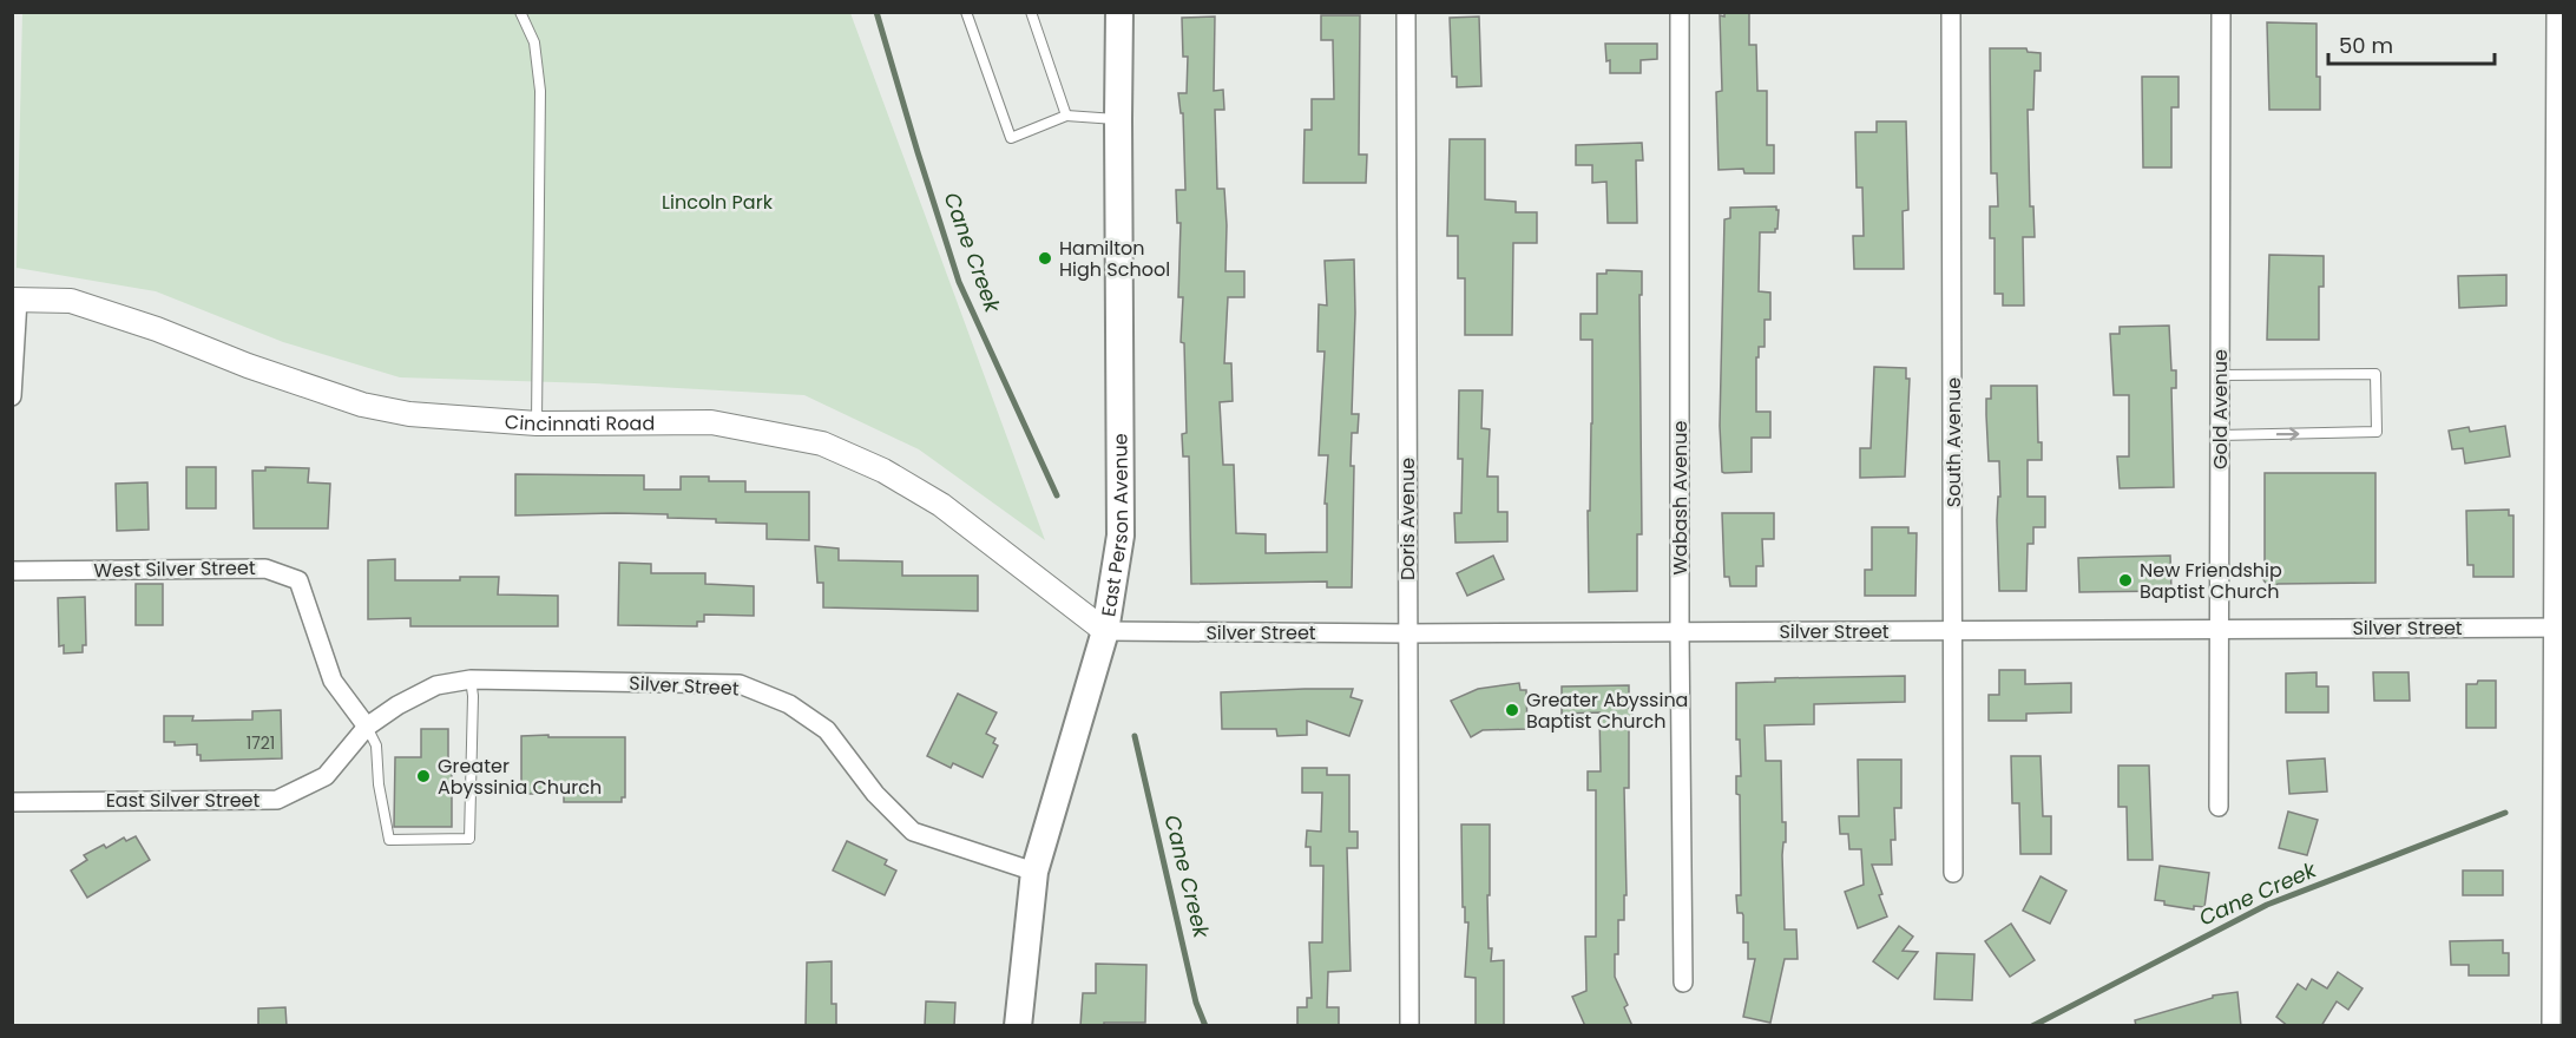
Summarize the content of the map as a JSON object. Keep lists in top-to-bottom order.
{
  "streets": {
    "main road": ["East Person Avenue"],
    "street": [
      "Gold Avenue",
      "Cincinnati Road",
      "South Avenue",
      "Wabash Avenue",
      "Doris Avenue",
      "West Silver Street",
      "Silver Street",
      "East Silver Street"
    ]
  },
  "crossings": [
    ["Gold Avenue", "Silver Street"],
    ["Cincinnati Road", "East Person Avenue"],
    ["Cincinnati Road", "Silver Street"],
    ["South Avenue", "Silver Street"],
    ["Wabash Avenue", "Silver Street"],
    ["Doris Avenue", "Silver Street"],
    ["East Person Avenue", "Silver Street"],
    ["West Silver Street", "Silver Street"],
    ["West Silver Street", "East Silver Street"],
    ["Silver Street", "East Silver Street"]
  ],
  "water": ["Cane Creek"],
  "parks": ["Lincoln Park"],
  "places": [
    "Hamilton High School",
    "New Friendship Baptist Church",
    "Greater Abyssina Baptist Church",
    "Greater Abyssinia Church"
  ],
  "house_numbers": ["1721"],
  "scale_bar": "50 m"
}
